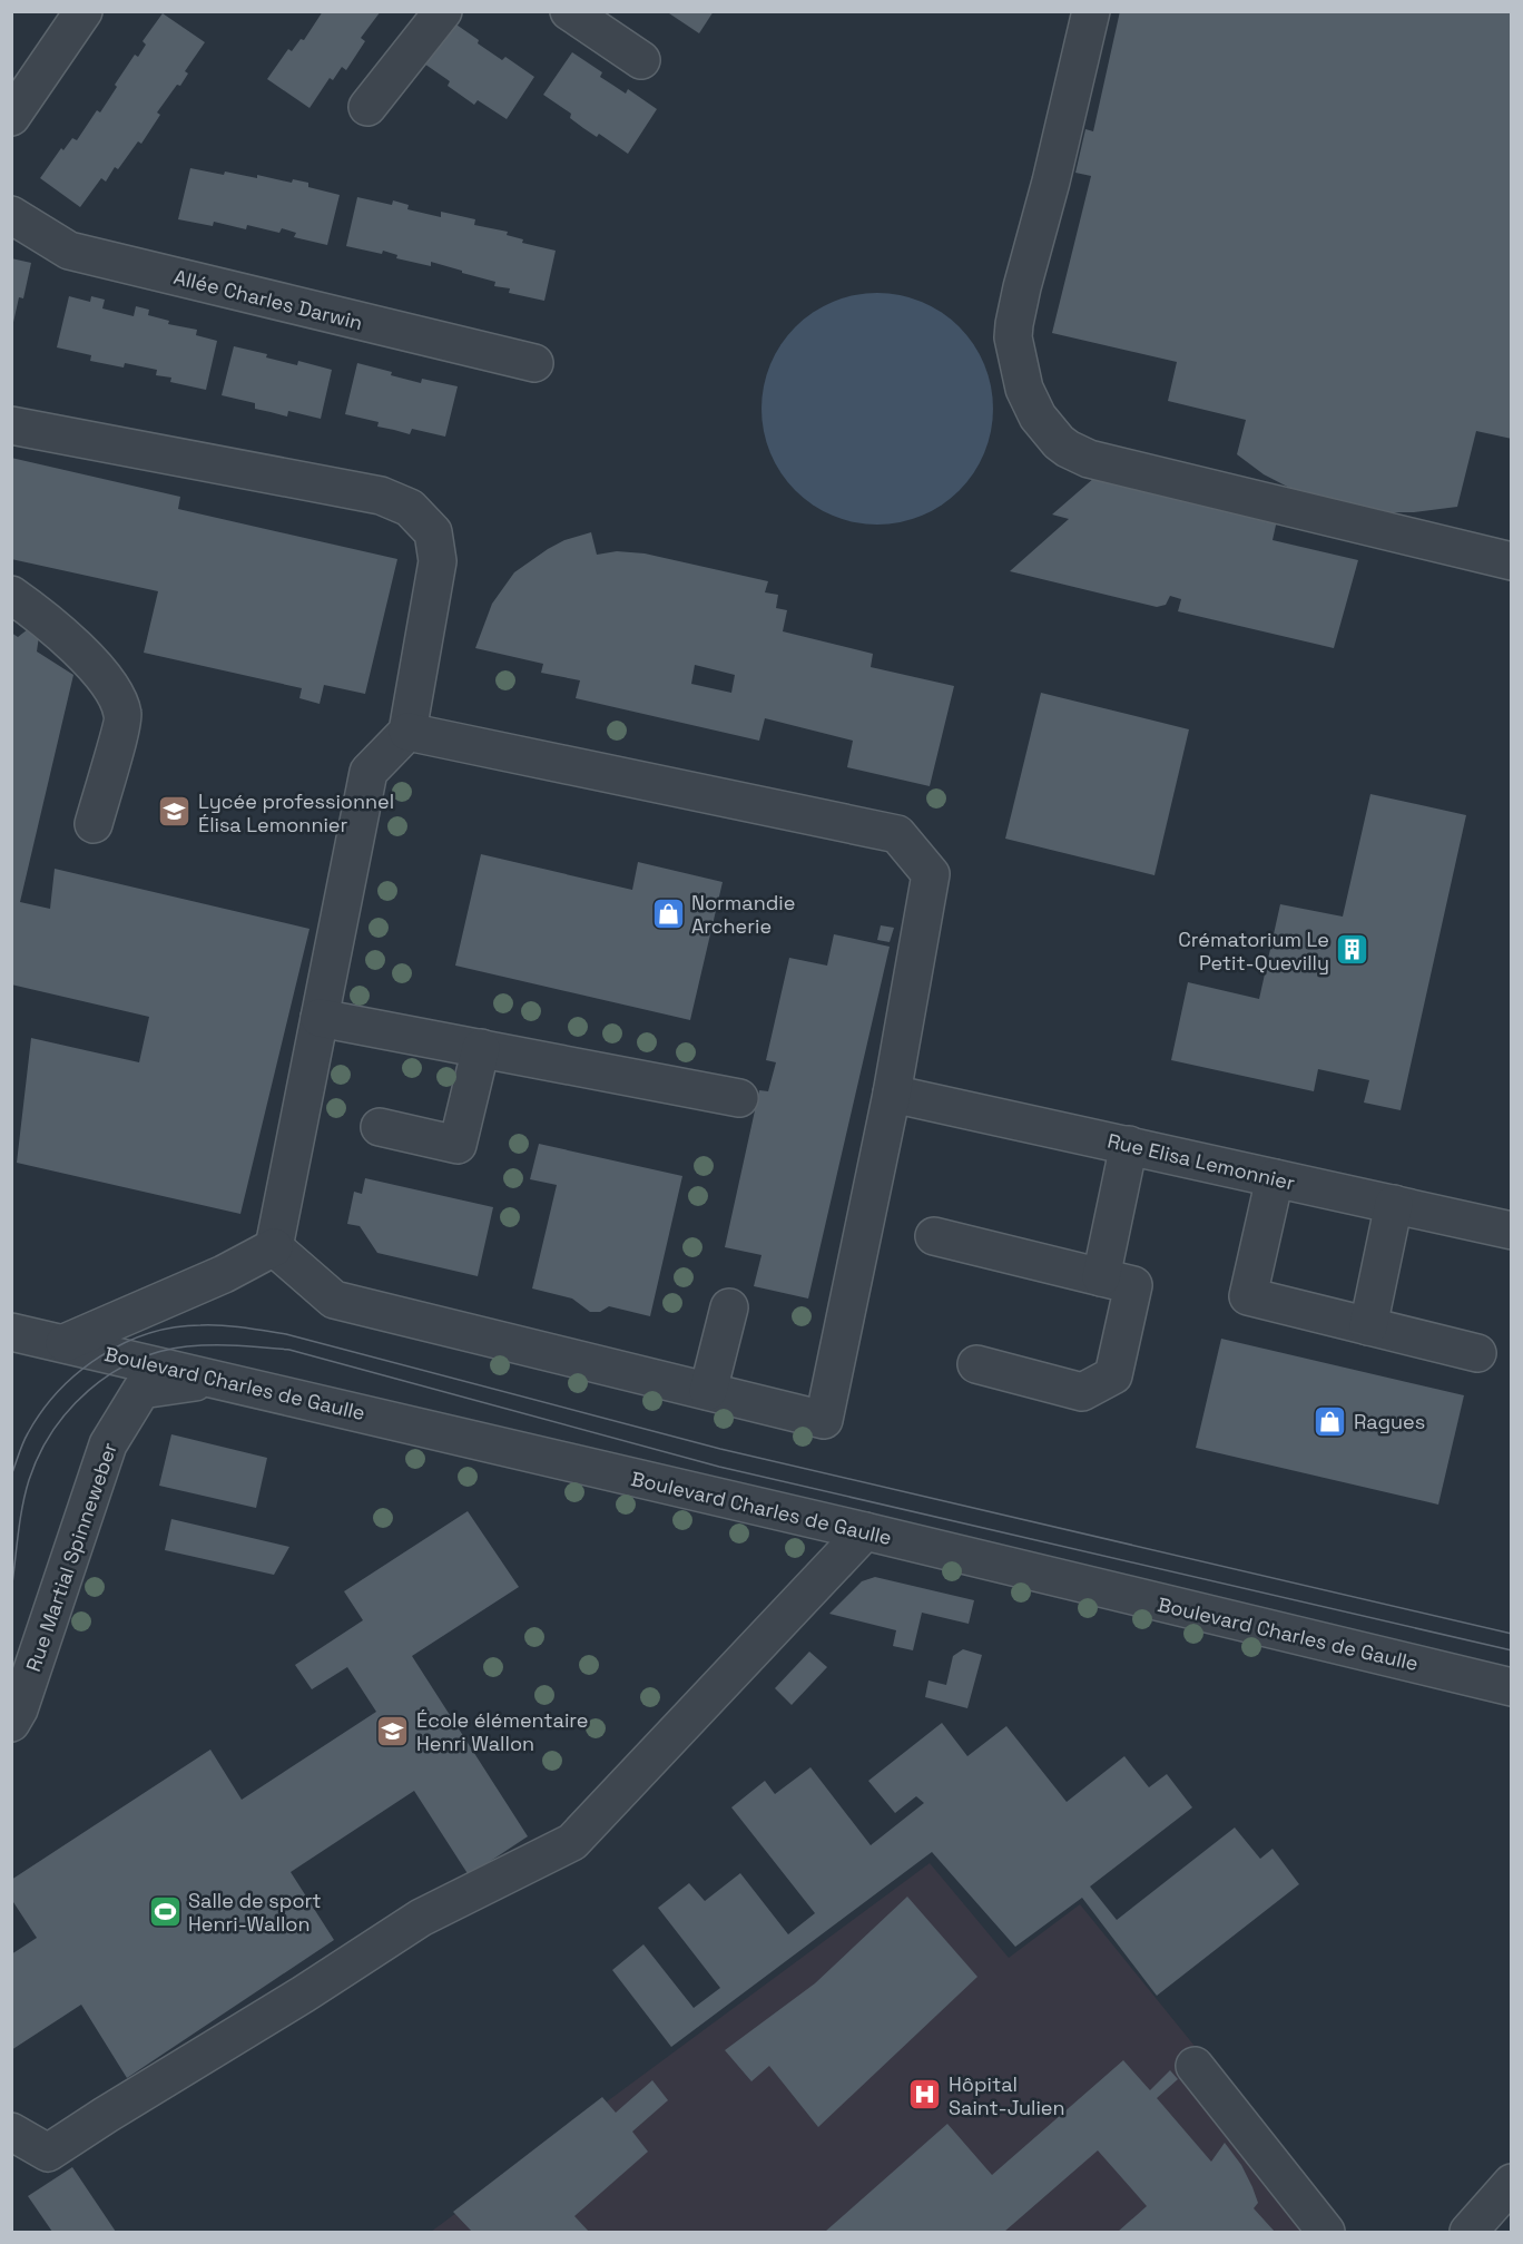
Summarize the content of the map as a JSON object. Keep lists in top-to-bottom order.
{
  "streets": {
    "street": [
      "Allée Charles Darwin",
      "Rue Elisa Lemonnier",
      "Boulevard Charles de Gaulle",
      "Rue Martial Spinneweber"
    ]
  },
  "crossings": [
    ["Boulevard Charles de Gaulle", "Rue Martial Spinneweber"]
  ],
  "places": {
    "school or university": ["Lycée professionnel Élisa Lemonnier", "École élémentaire Henri Wallon"],
    "shop": ["Normandie Archerie", "Ragues"],
    "building": ["Crématorium Le Petit-Quevilly"],
    "sports": ["Salle de sport Henri-Wallon"],
    "hospital": ["Hôpital Saint-Julien"]
  }
}
